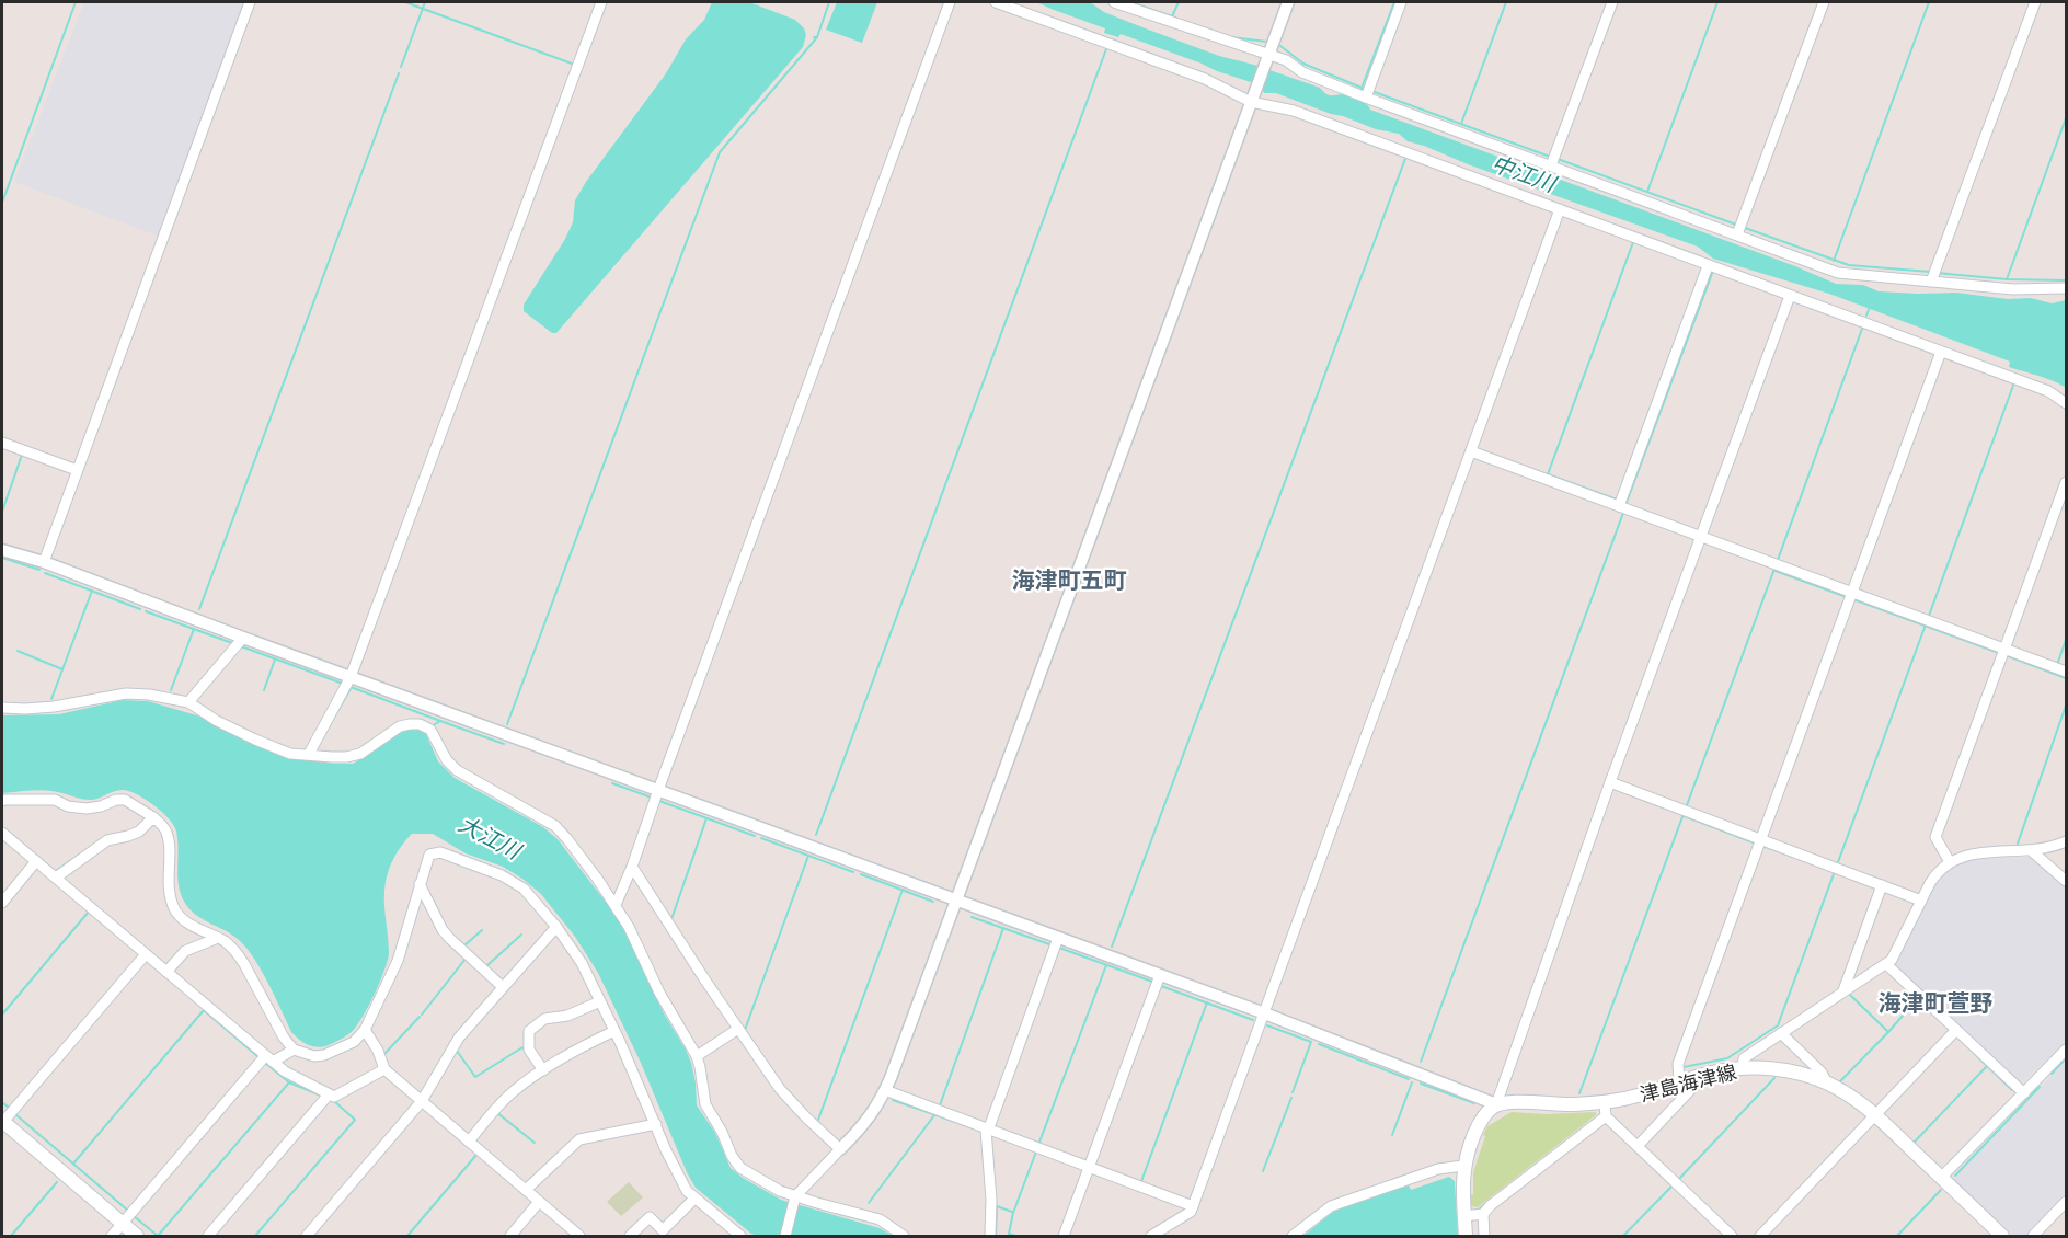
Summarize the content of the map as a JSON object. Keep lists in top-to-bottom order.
{
  "streets": {
    "main road": ["津島海津線"]
  },
  "districts": ["海津町五町", "海津町萱野"],
  "water": ["中江川", "大江川"]
}
